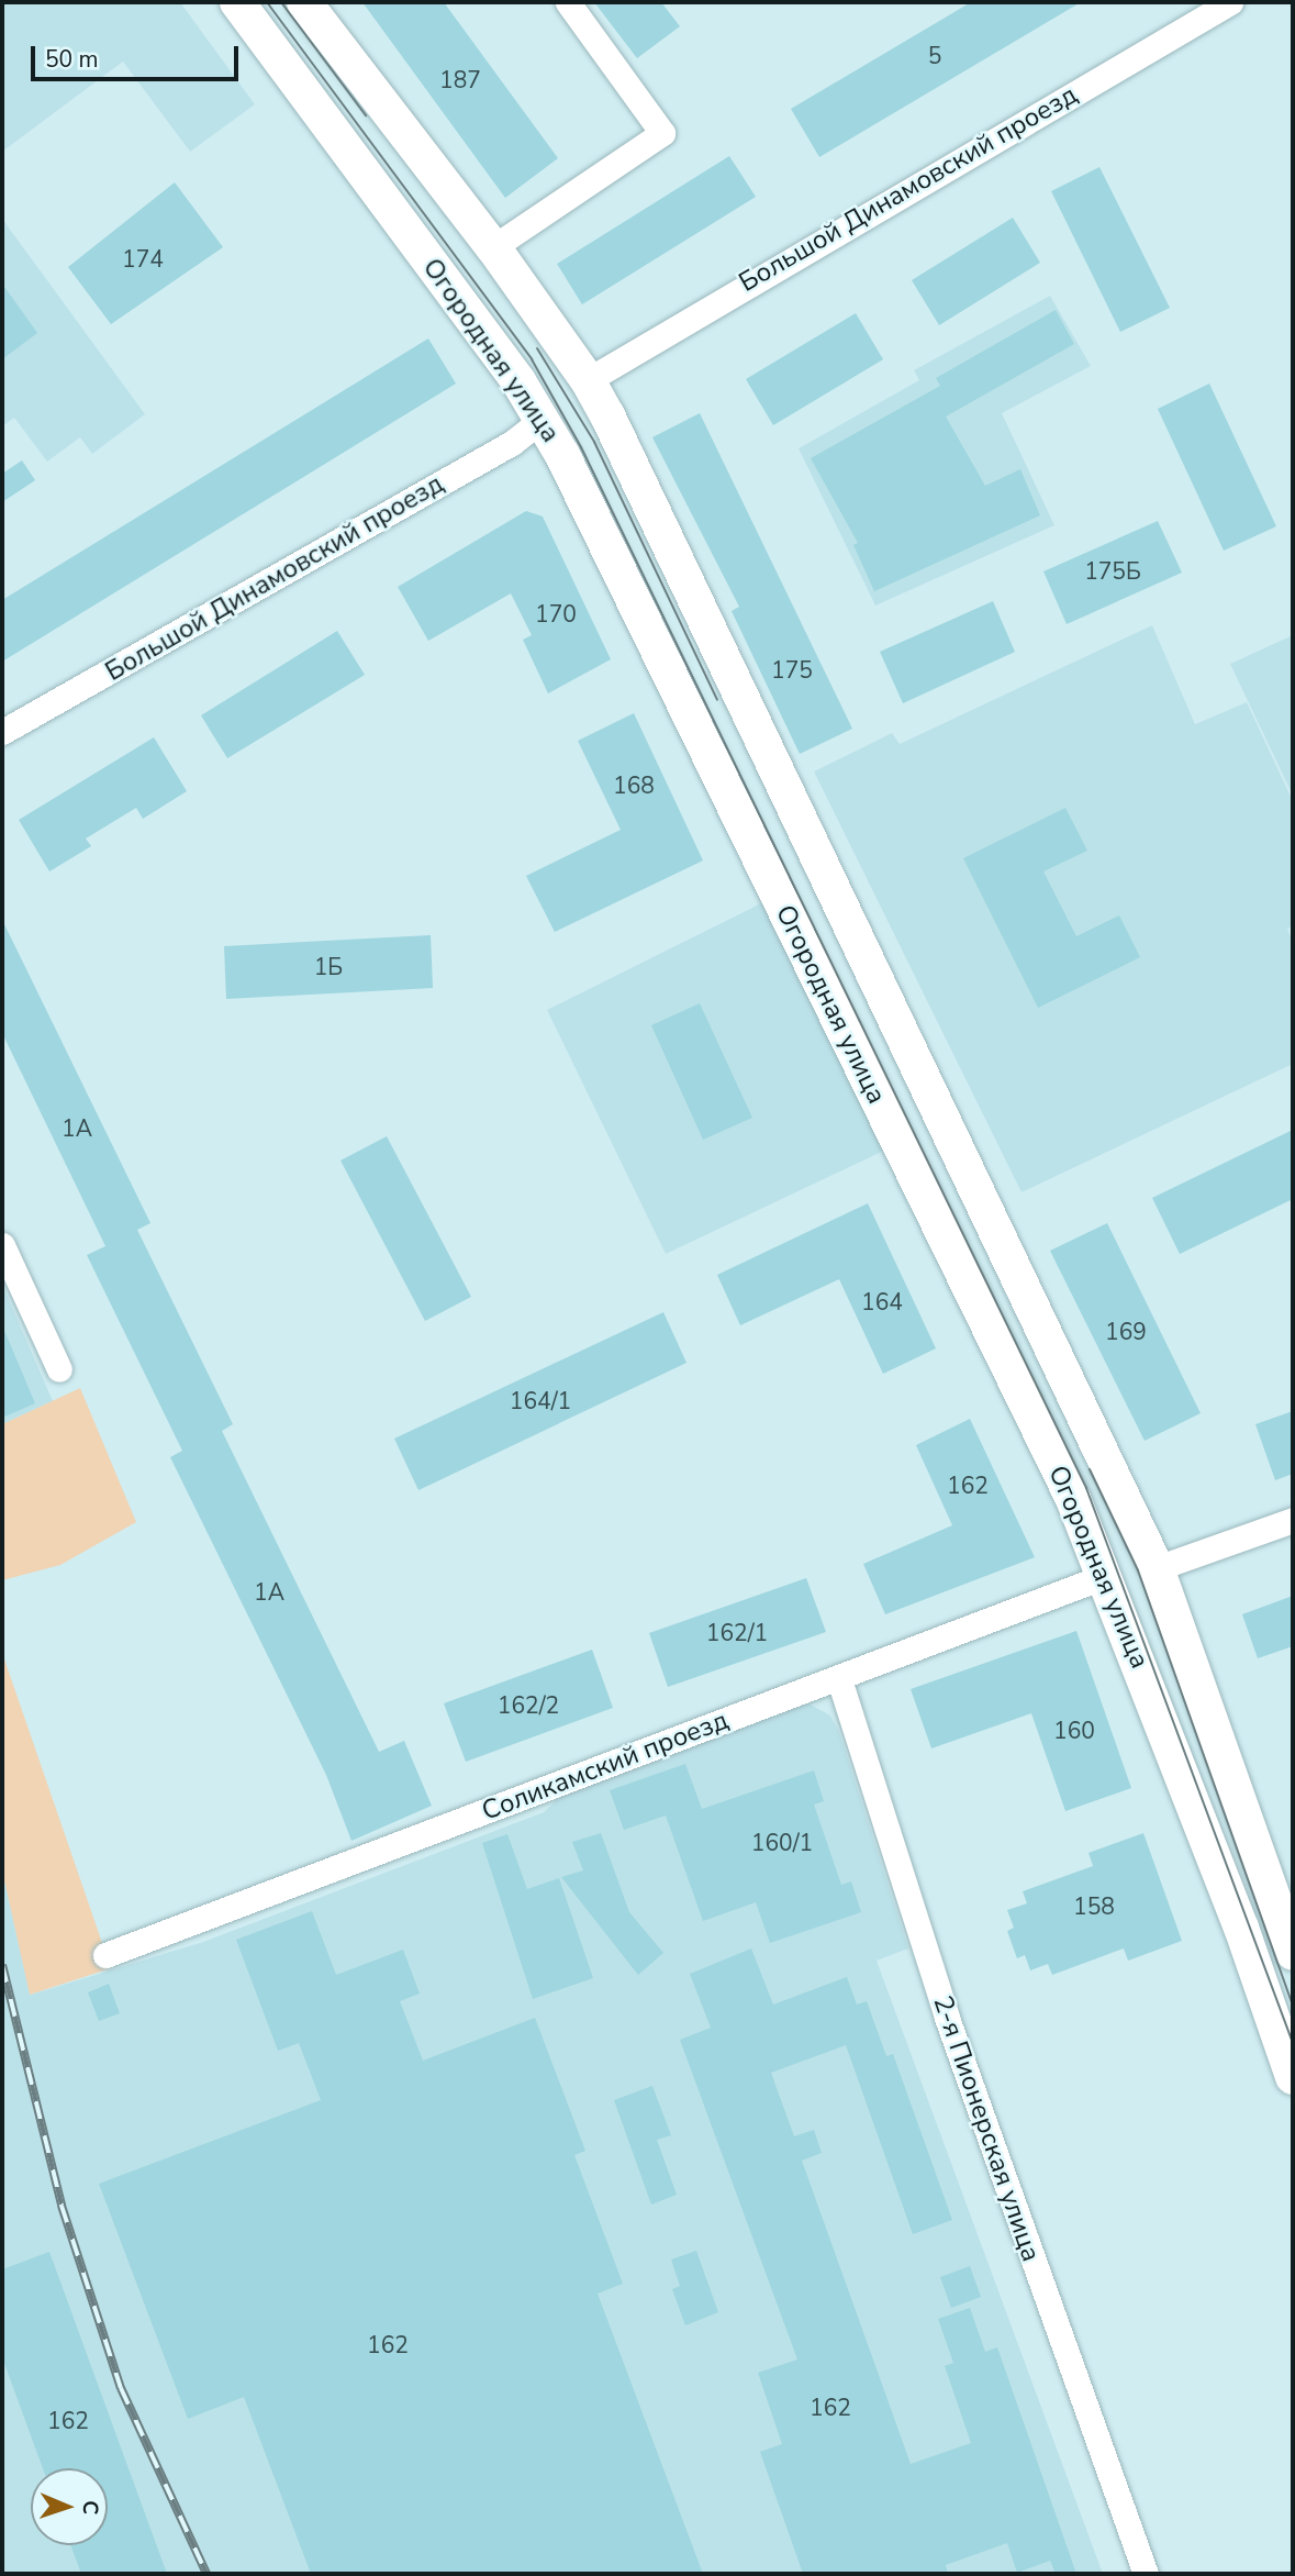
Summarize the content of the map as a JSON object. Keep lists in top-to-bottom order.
{
  "streets": {
    "street": [
      "Большой Динамовский проезд",
      "Огородная улица",
      "Соликамский проезд",
      "2-я Пионерская улица"
    ]
  },
  "crossings": [
    ["Большой Динамовский проезд", "Огородная улица"],
    ["Огородная улица", "Соликамский проезд"],
    ["Соликамский проезд", "2-я Пионерская улица"]
  ],
  "house_numbers": [
    "5",
    "187",
    "174",
    "175Б",
    "170",
    "175",
    "168",
    "1Б",
    "1А",
    "164",
    "169",
    "164/1",
    "162",
    "1А",
    "162/1",
    "162/2",
    "160",
    "160/1",
    "158",
    "162",
    "162",
    "162"
  ],
  "scale_bar": "50 m",
  "north": "right"
}
